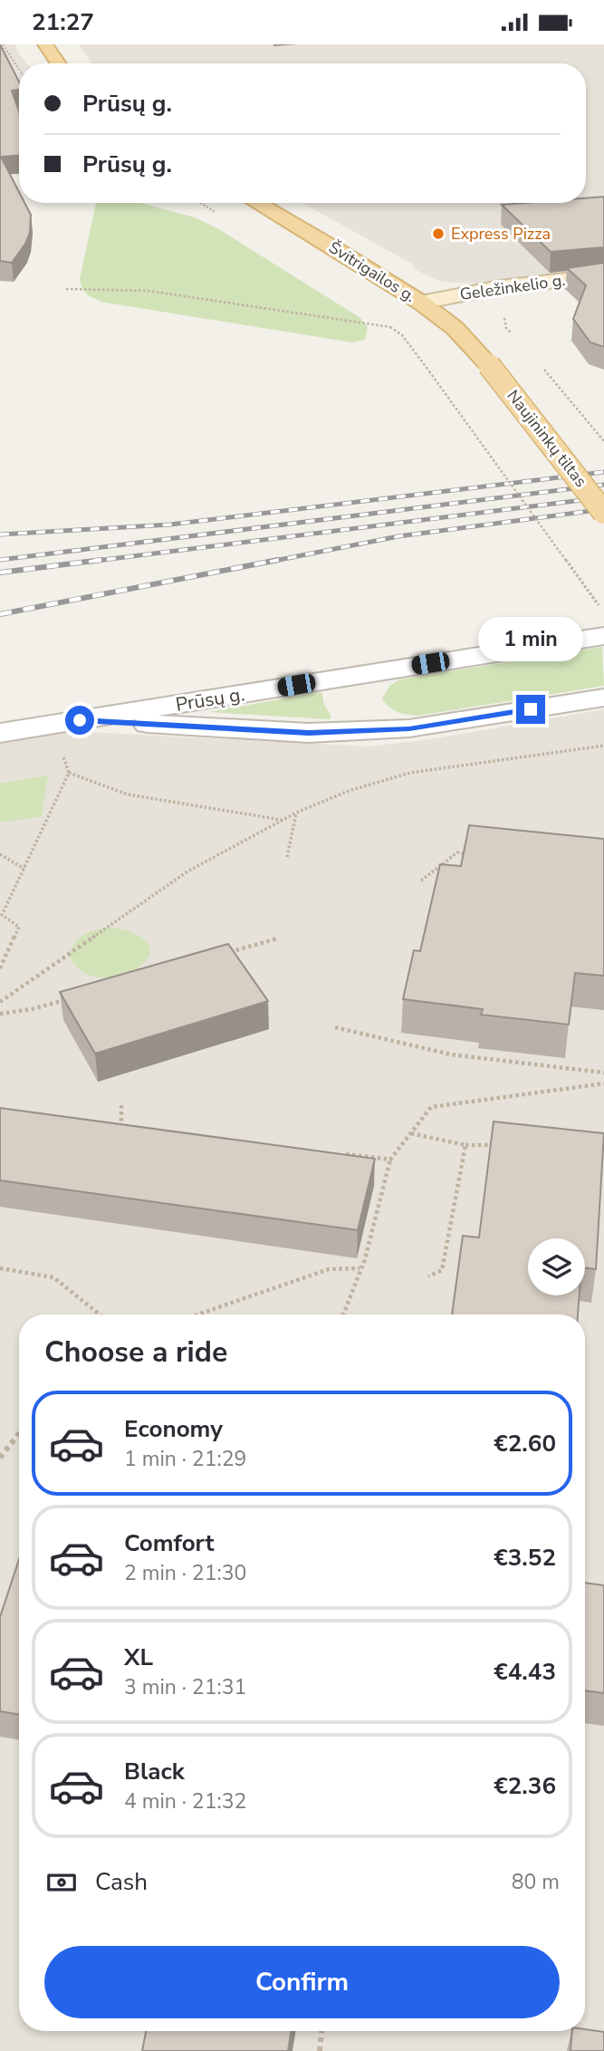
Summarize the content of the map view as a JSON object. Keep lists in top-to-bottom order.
{
  "streets": {
    "main road": ["Švitrigailos g.", "Geležinkelio g.", "Naujininkų tiltas"],
    "street": ["Prūsų g."]
  },
  "crossings": [
    ["Švitrigailos g.", "Geležinkelio g."],
    ["Švitrigailos g.", "Naujininkų tiltas"]
  ],
  "places": ["Express Pizza"],
  "page": {
    "status": "21:27",
    "banner": ["Prūsų g.", "Prūsų g."],
    "bubble": "1 min",
    "heading": "Choose a ride",
    "list": [
      {
        "name": "Economy",
        "note": "1 min · 21:29",
        "value": "€2.60"
      },
      {
        "name": "Comfort",
        "note": "2 min · 21:30",
        "value": "€3.52"
      },
      {
        "name": "XL",
        "note": "3 min · 21:31",
        "value": "€4.43"
      },
      {
        "name": "Black",
        "note": "4 min · 21:32",
        "value": "€2.36"
      }
    ],
    "pay": ["Cash", "80 m"],
    "buttons": "Confirm"
  }
}
